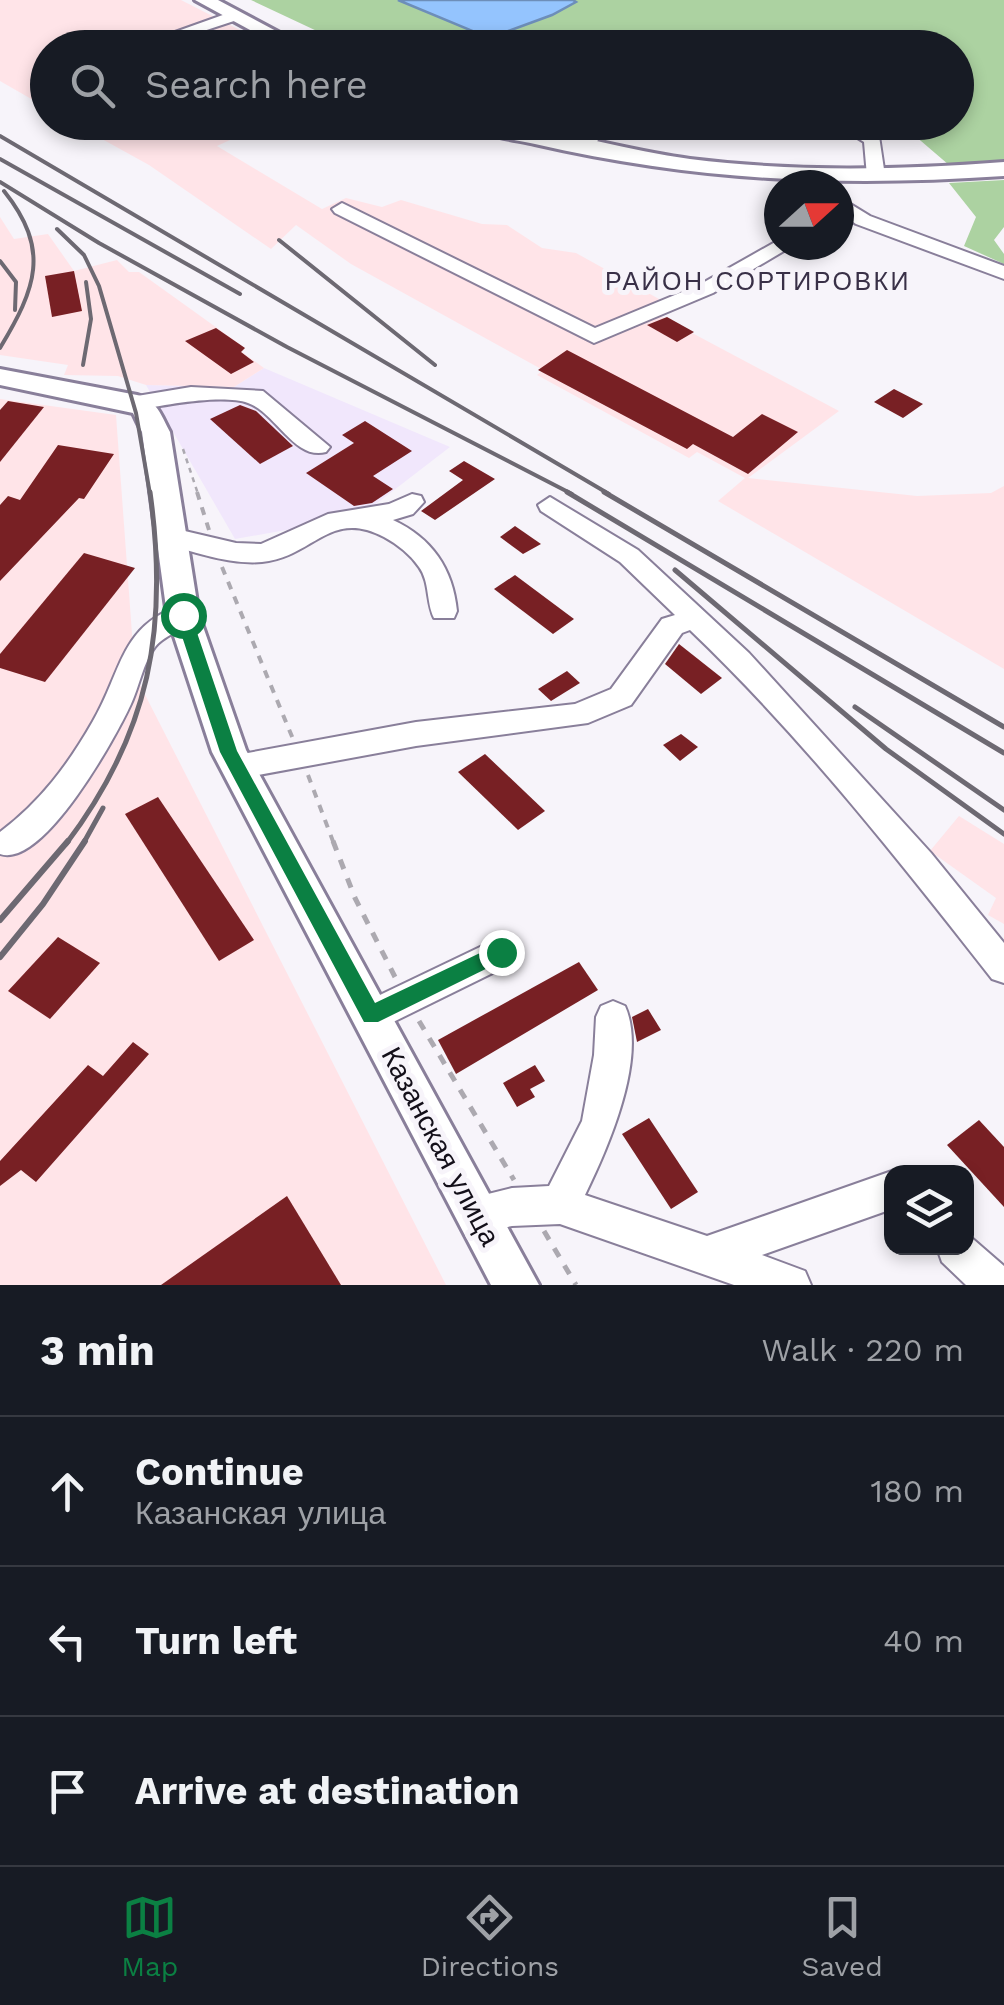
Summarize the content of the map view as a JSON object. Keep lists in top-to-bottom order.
{
  "streets": {
    "main road": ["Казанская улица"]
  },
  "districts": ["РАЙОН СОРТИРОВКИ"],
  "north": "right",
  "page": {
    "search": "Search here",
    "heading": ["3 min", "Walk · 220 m"],
    "list": [
      ["Continue", "Казанская улица", "180 m"],
      ["Turn left", "40 m"],
      "Arrive at destination"
    ],
    "nav": ["Map", "Directions", "Saved"]
  }
}
